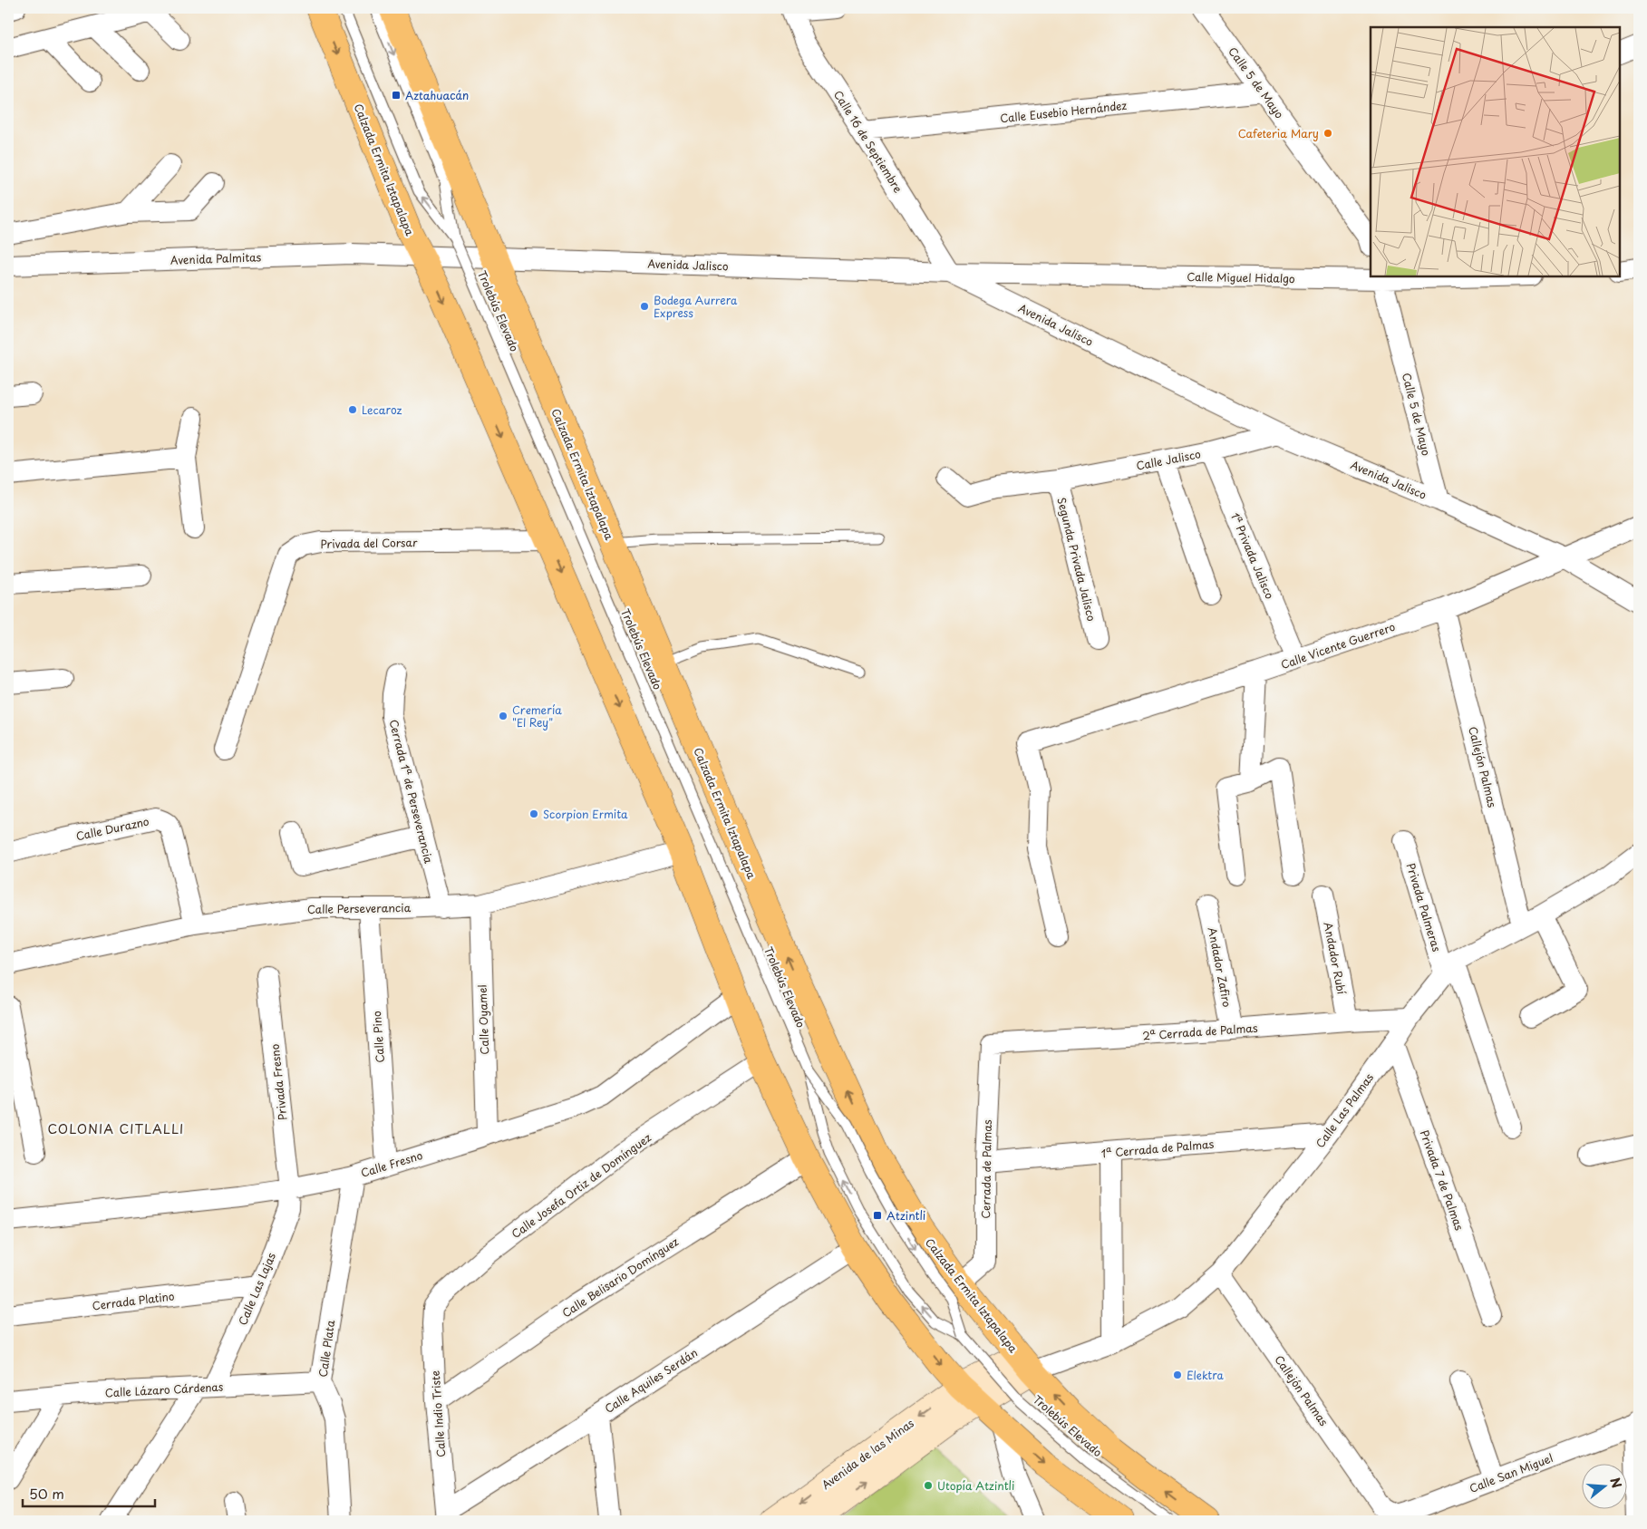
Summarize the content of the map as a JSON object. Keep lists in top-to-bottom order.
{
  "streets": {
    "main road": ["Calzada Ermita Iztapalapa"],
    "street": [
      "Calle 5 de Mayo",
      "Calle Eusebio Hernández",
      "Calle 16 de Septiembre",
      "Avenida Palmitas",
      "Avenida Jalisco",
      "Calle Miguel Hidalgo",
      "Calle Jalisco",
      "Privada del Corsar",
      "1ª Privada Jalisco",
      "Segunda Privada Jalisco",
      "Calle Vicente Guerrero",
      "Callejón Palmas",
      "Cerrada 1ª de Perseverancia",
      "Calle Durazno",
      "Privada Palmeras",
      "Calle Perseverancia",
      "Andador Rubí",
      "Andador Zafiro",
      "Calle Oyamel",
      "2ª Cerrada de Palmas",
      "Calle Pino",
      "Privada Fresno",
      "Calle Las Palmas",
      "1ª Cerrada de Palmas",
      "Calle Fresno",
      "Cerrada de Palmas",
      "Privada 7 de Palmas",
      "Calle Josefa Ortiz de Domínguez",
      "Calle Belisario Domínguez",
      "Calle Las Lajas",
      "Cerrada Platino",
      "Calle Plata",
      "Calle Aquiles Serdán",
      "Calle Lázaro Cárdenas",
      "Calle Indio Triste",
      "Avenida de las Minas",
      "Calle San Miguel"
    ],
    "lane": ["Trolebús Elevado"]
  },
  "crossings": [
    ["Calle 5 de Mayo", "Calle Eusebio Hernández"],
    ["Calle 5 de Mayo", "Avenida Jalisco"],
    ["Calle 5 de Mayo", "Calle Miguel Hidalgo"],
    ["Calle Eusebio Hernández", "Calle 16 de Septiembre"],
    ["Calle 16 de Septiembre", "Avenida Jalisco"],
    ["Calle 16 de Septiembre", "Calle Miguel Hidalgo"],
    ["Calzada Ermita Iztapalapa", "Avenida Palmitas"],
    ["Calzada Ermita Iztapalapa", "Avenida Jalisco"],
    ["Calzada Ermita Iztapalapa", "Privada del Corsar"],
    ["Calzada Ermita Iztapalapa", "Calle Perseverancia"],
    ["Calzada Ermita Iztapalapa", "Calle Las Palmas"],
    ["Calzada Ermita Iztapalapa", "Calle Fresno"],
    ["Calzada Ermita Iztapalapa", "Cerrada de Palmas"],
    ["Calzada Ermita Iztapalapa", "Calle Josefa Ortiz de Domínguez"],
    ["Calzada Ermita Iztapalapa", "Calle Belisario Domínguez"],
    ["Calzada Ermita Iztapalapa", "Calle Aquiles Serdán"],
    ["Calzada Ermita Iztapalapa", "Avenida de las Minas"],
    ["Avenida Palmitas", "Avenida Jalisco"],
    ["Avenida Jalisco", "Calle Miguel Hidalgo"],
    ["Avenida Jalisco", "Calle Jalisco"],
    ["Avenida Jalisco", "Calle Vicente Guerrero"],
    ["Calle Jalisco", "1ª Privada Jalisco"],
    ["Calle Jalisco", "Segunda Privada Jalisco"],
    ["1ª Privada Jalisco", "Calle Vicente Guerrero"],
    ["Calle Vicente Guerrero", "Callejón Palmas"],
    ["Callejón Palmas", "Calle Las Palmas"],
    ["Callejón Palmas", "Calle San Miguel"],
    ["Cerrada 1ª de Perseverancia", "Calle Perseverancia"],
    ["Calle Durazno", "Calle Perseverancia"],
    ["Privada Palmeras", "Calle Las Palmas"],
    ["Calle Perseverancia", "Calle Oyamel"],
    ["Calle Perseverancia", "Calle Pino"],
    ["Andador Rubí", "2ª Cerrada de Palmas"],
    ["Andador Zafiro", "2ª Cerrada de Palmas"],
    ["Calle Oyamel", "Calle Fresno"],
    ["2ª Cerrada de Palmas", "Calle Las Palmas"],
    ["2ª Cerrada de Palmas", "Cerrada de Palmas"],
    ["Calle Pino", "Calle Fresno"],
    ["Privada Fresno", "Calle Fresno"],
    ["Privada Fresno", "Calle Las Lajas"],
    ["Calle Las Palmas", "1ª Cerrada de Palmas"],
    ["Calle Las Palmas", "Privada 7 de Palmas"],
    ["Calle Las Palmas", "Avenida de las Minas"],
    ["1ª Cerrada de Palmas", "Cerrada de Palmas"],
    ["Calle Fresno", "Calle Las Lajas"],
    ["Calle Fresno", "Calle Plata"],
    ["Calle Josefa Ortiz de Domínguez", "Calle Indio Triste"],
    ["Calle Belisario Domínguez", "Calle Indio Triste"],
    ["Calle Las Lajas", "Cerrada Platino"],
    ["Calle Las Lajas", "Calle Lázaro Cárdenas"],
    ["Calle Plata", "Calle Lázaro Cárdenas"],
    ["Calle Aquiles Serdán", "Calle Indio Triste"]
  ],
  "districts": ["COLONIA CITLALLI"],
  "places": {
    "transit": ["Aztahuacán", "Atzintli"],
    "other": [
      "Cafeteria Mary",
      "Bodega Aurrera Express",
      "Lecaroz",
      "Cremería \"El Rey\"",
      "Scorpion Ermita",
      "Elektra",
      "Utopía Atzintli"
    ]
  },
  "scale_bar": "50 m",
  "north": "right"
}
